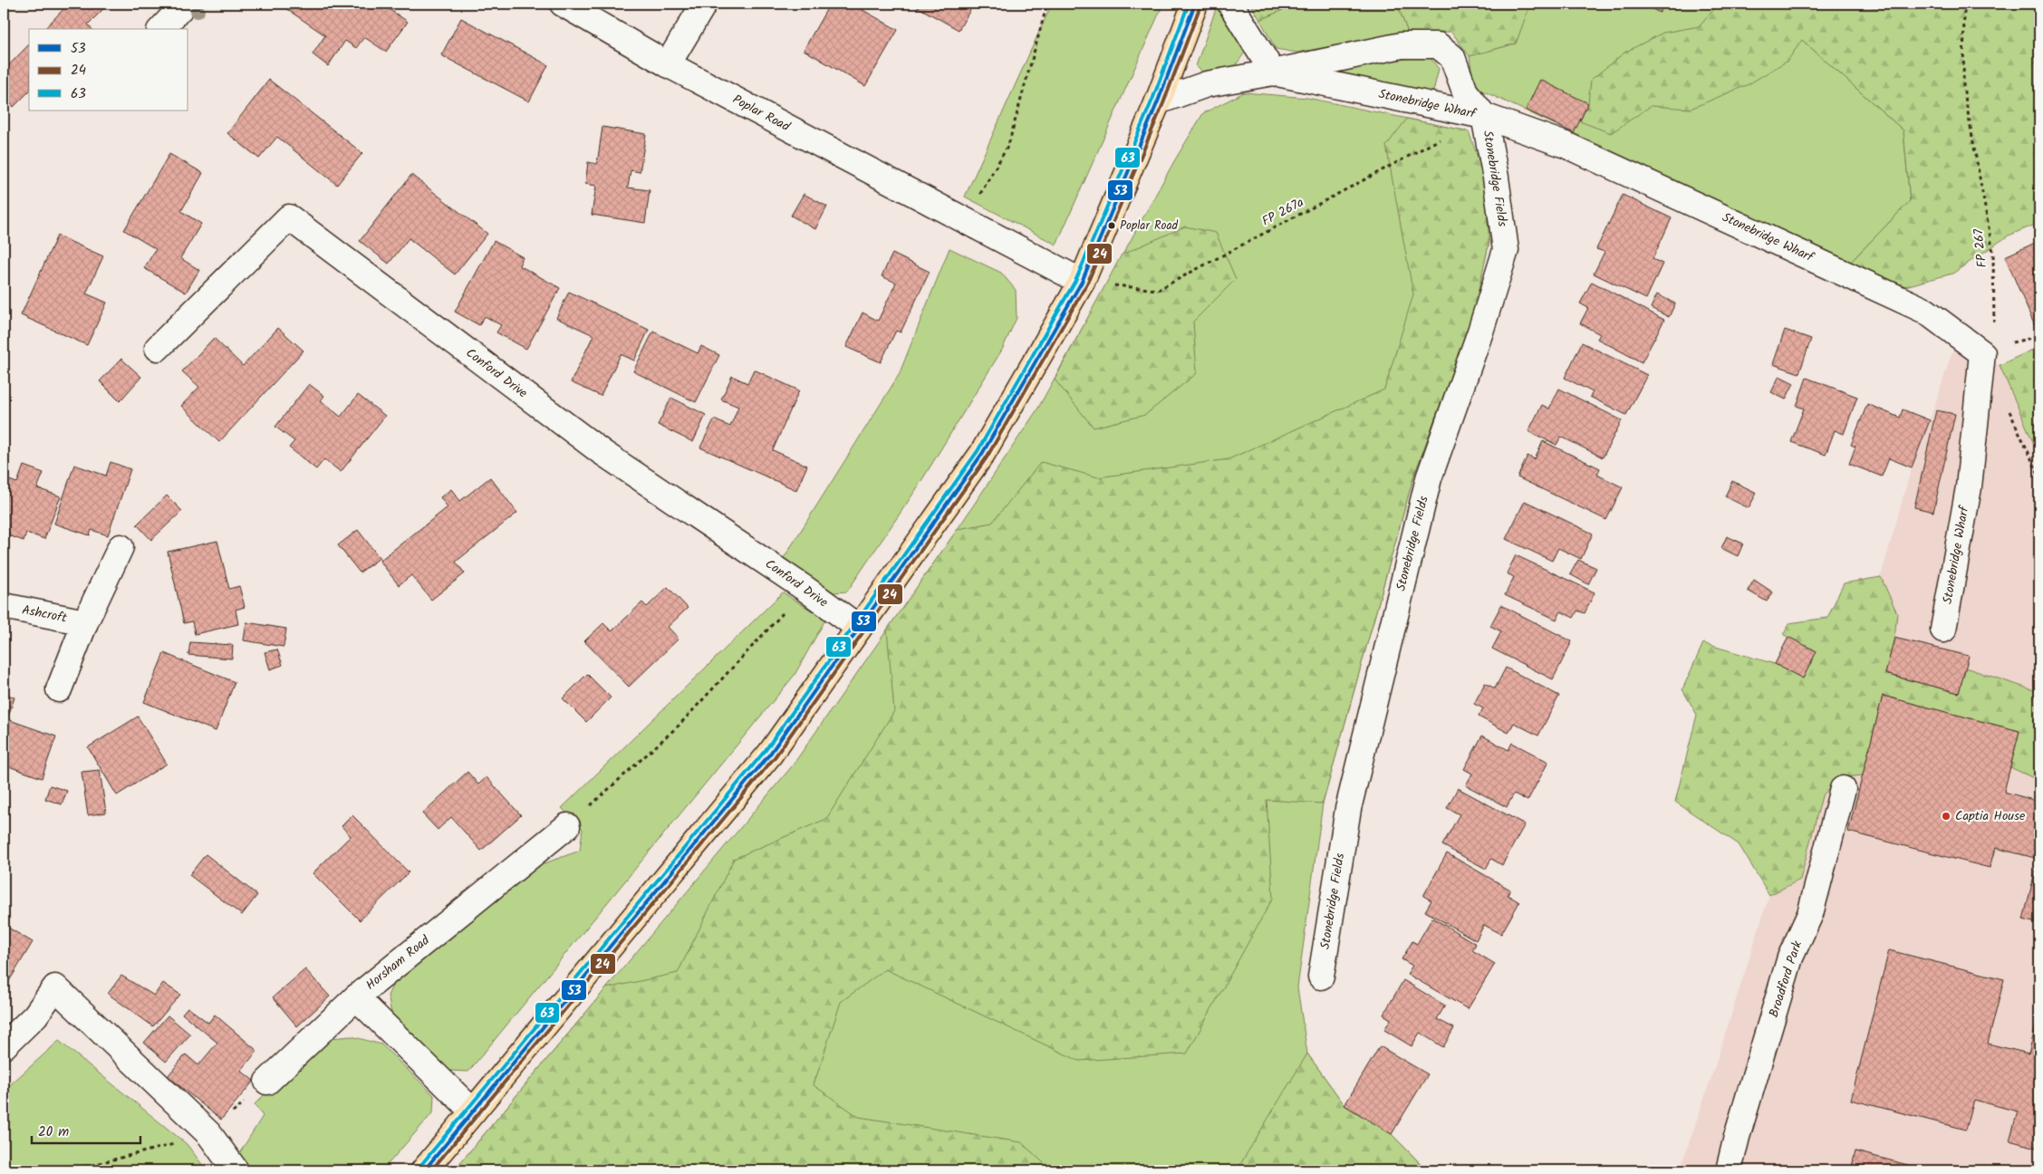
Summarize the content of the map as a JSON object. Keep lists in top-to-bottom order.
{
  "streets": {
    "street": [
      "Stonebridge Wharf",
      "Poplar Road",
      "Stonebridge Fields",
      "Conford Drive",
      "Ashcroft",
      "Horsham Road",
      "Broadford Park"
    ],
    "path": ["FP 267a", "FP 267"]
  },
  "crossings": [
    ["Stonebridge Wharf", "Stonebridge Fields"],
    ["Stonebridge Wharf", "FP 267a"],
    ["Stonebridge Wharf", "FP 267"],
    ["Poplar Road", "FP 267a"],
    ["Stonebridge Fields", "FP 267a"]
  ],
  "places": ["Poplar Road", "Captia House"],
  "lines": ["transit line 53", "transit line 63", "transit line 24"],
  "legend": ["53", "24", "63"],
  "scale_bar": "20 m"
}
